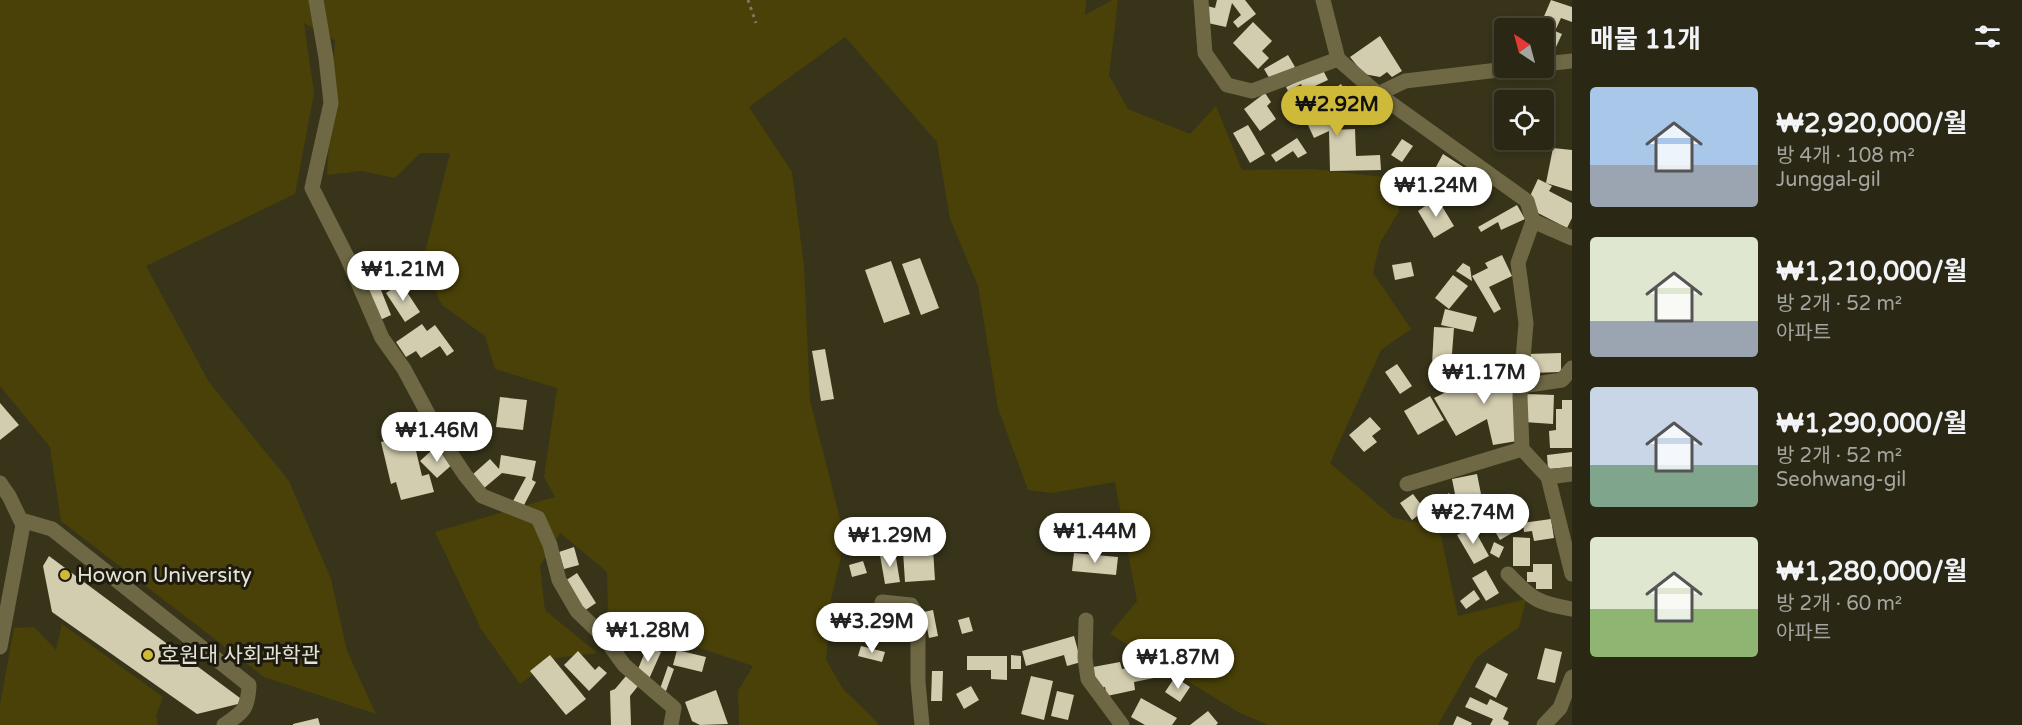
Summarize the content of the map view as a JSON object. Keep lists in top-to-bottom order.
{
  "places": ["Howon University", "호원대 사회과학관"],
  "north": "top left",
  "page": {
    "heading": "매물 11개",
    "list": [
      {
        "name": "₩2,920,000/월",
        "note": "방 4개 · 108 m² · Junggal-gil"
      },
      {
        "name": "₩1,210,000/월",
        "note": "방 2개 · 52 m² · 아파트"
      },
      {
        "name": "₩1,290,000/월",
        "note": "방 2개 · 52 m² · Seohwang-gil"
      },
      {
        "name": "₩1,280,000/월",
        "note": "방 2개 · 60 m² · 아파트"
      }
    ],
    "price": [
      "₩2.92M",
      "₩1.24M",
      "₩1.21M",
      "₩1.17M",
      "₩1.46M",
      "₩2.74M",
      "₩1.44M",
      "₩1.29M",
      "₩3.29M",
      "₩1.28M",
      "₩1.87M"
    ]
  }
}
